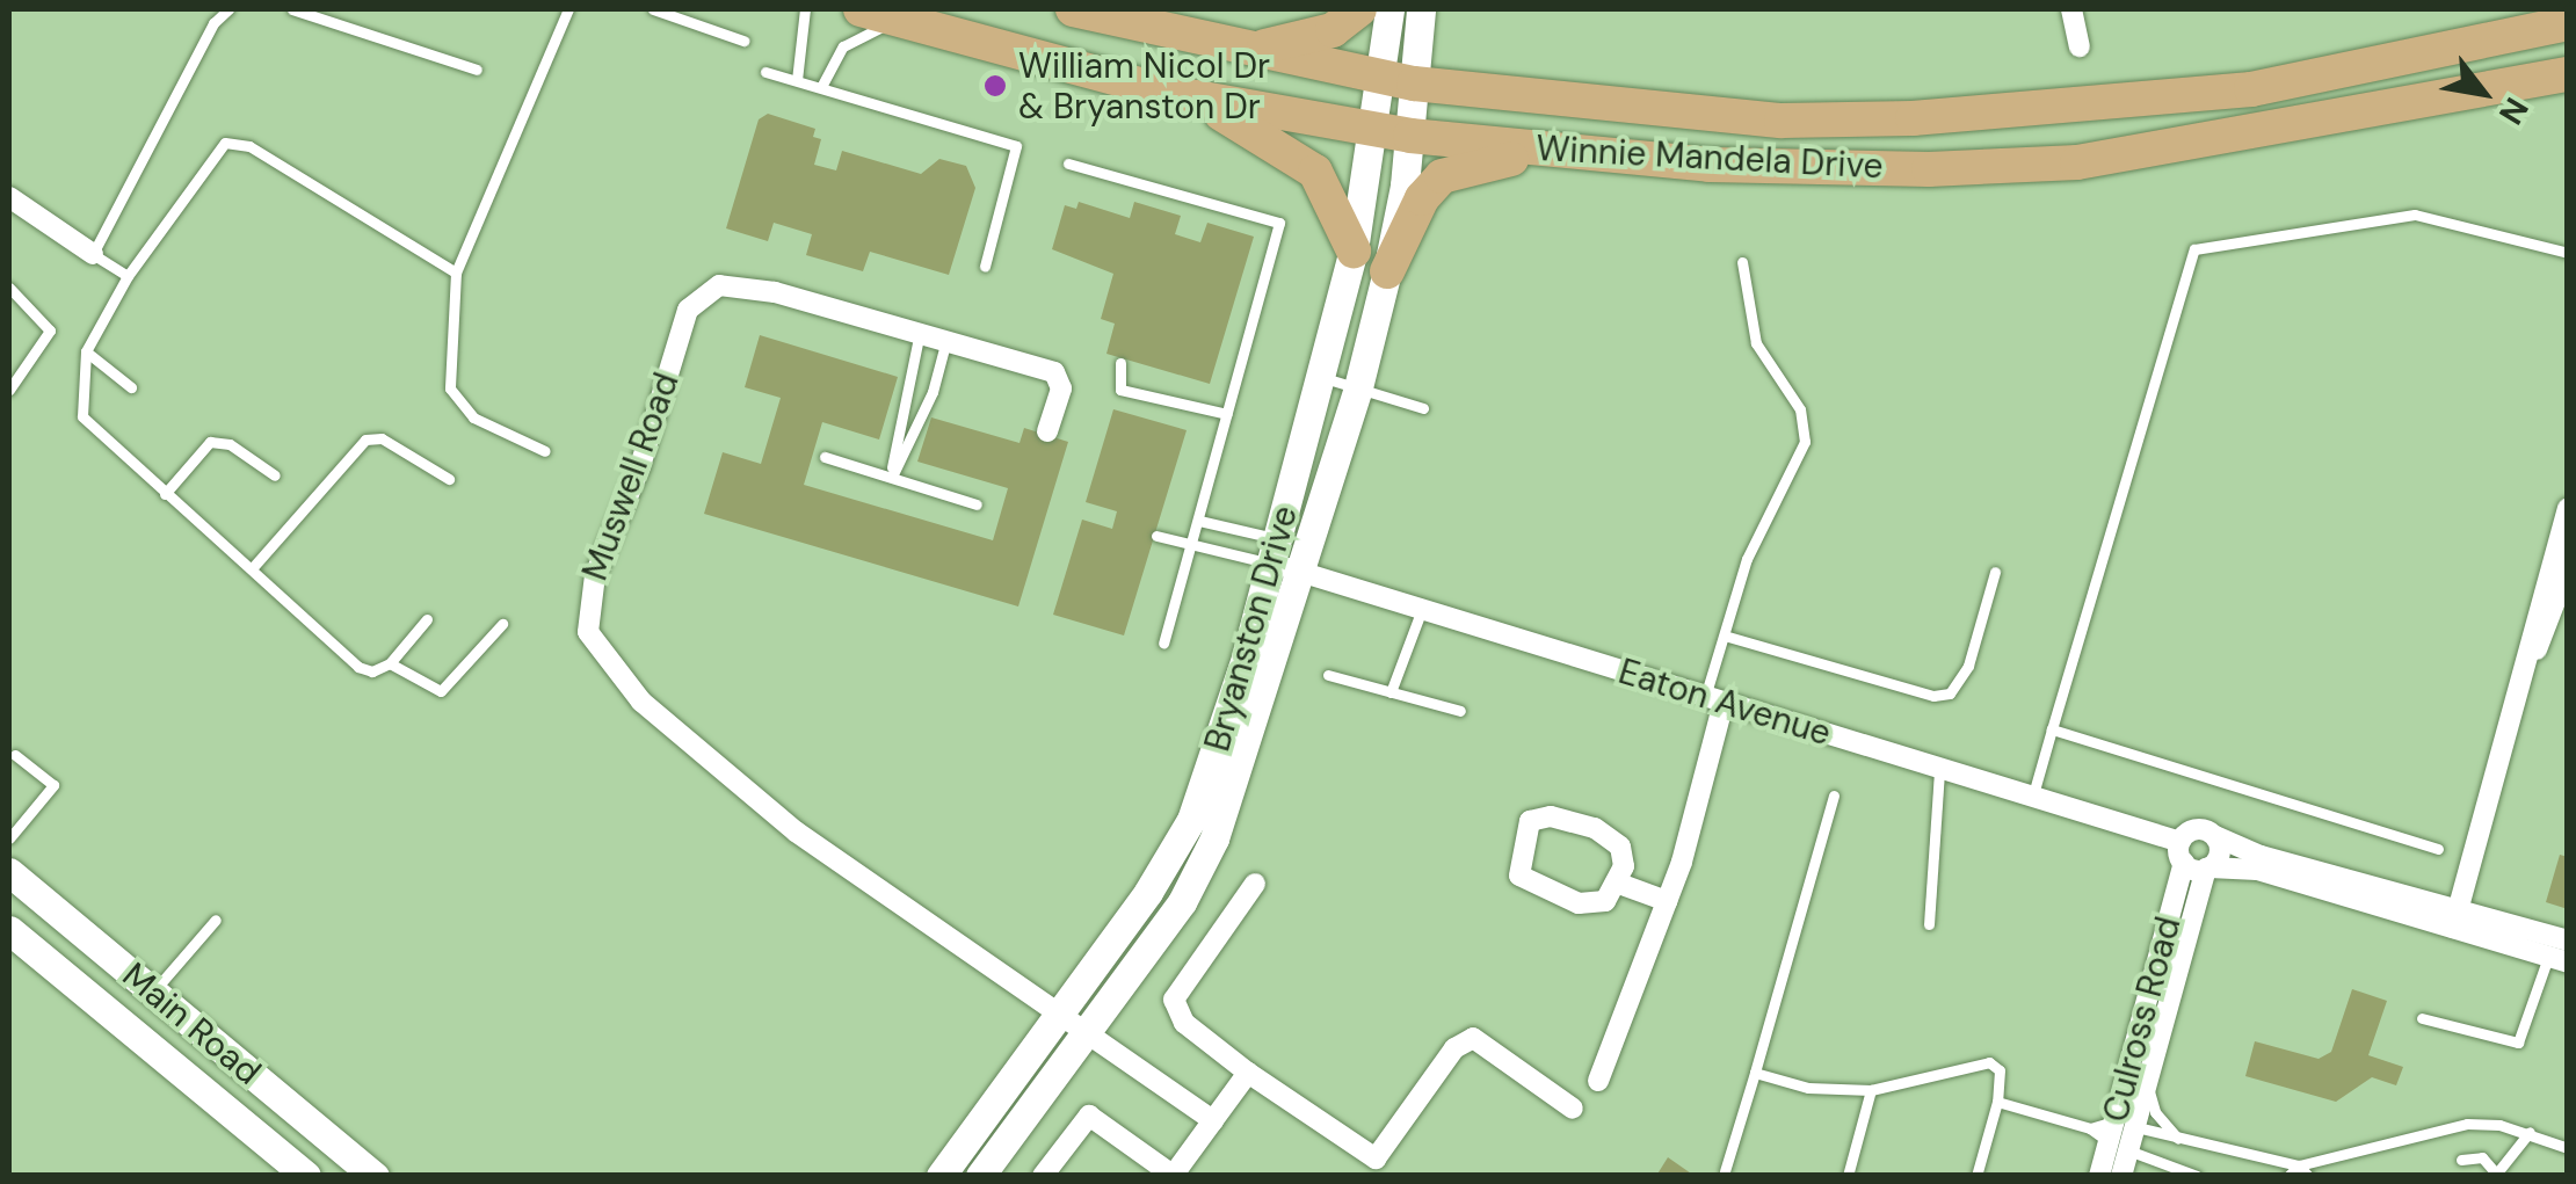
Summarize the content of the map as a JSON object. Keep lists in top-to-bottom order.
{
  "streets": {
    "main road": ["Winnie Mandela Drive", "Bryanston Drive", "Main Road"],
    "street": ["Muswell Road", "Eaton Avenue", "Culross Road"]
  },
  "crossings": [
    ["Winnie Mandela Drive", "Bryanston Drive"],
    ["Muswell Road", "Bryanston Drive"],
    ["Bryanston Drive", "Eaton Avenue"],
    ["Eaton Avenue", "Culross Road"]
  ],
  "places": ["William Nicol Dr & Bryanston Dr"],
  "north": "bottom right"
}
